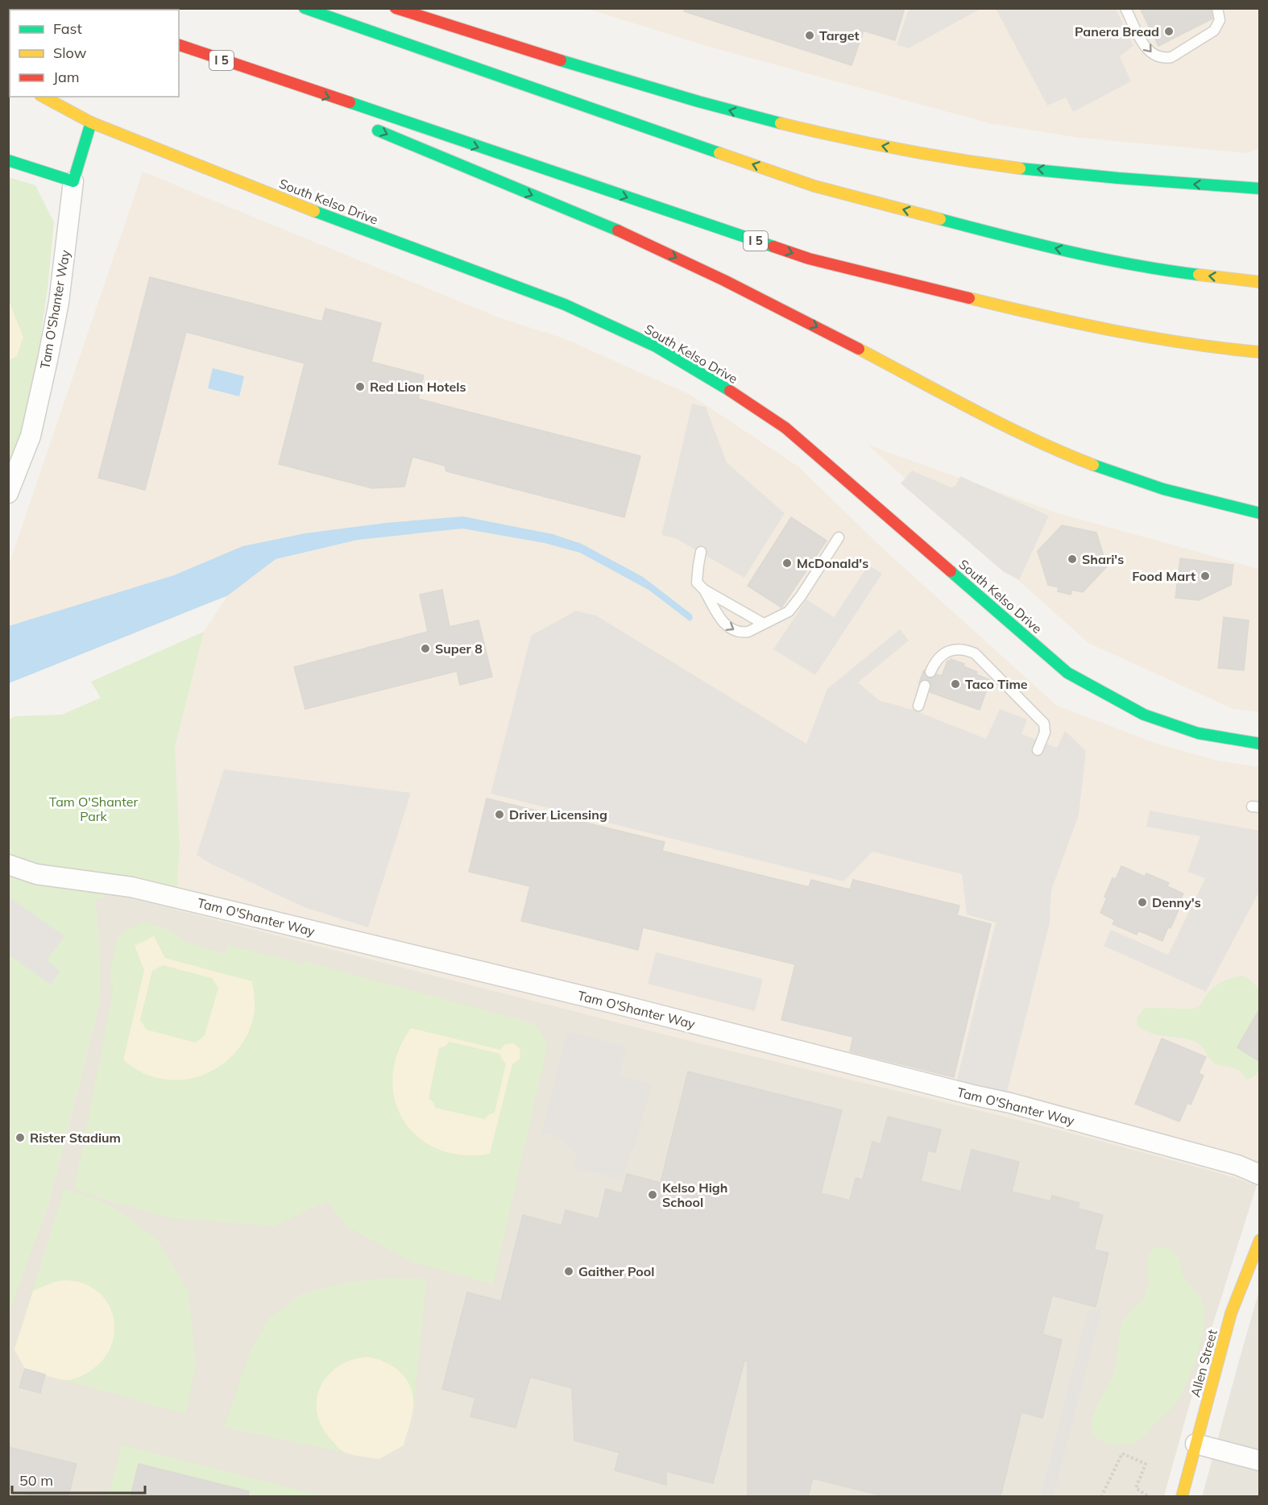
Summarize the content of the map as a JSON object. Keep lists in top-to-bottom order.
{
  "streets": {
    "main road": [
      "I 5",
      "South Kelso Drive",
      "Tam O'Shanter Way",
      "Allen Street"
    ]
  },
  "crossings": [
    ["South Kelso Drive", "Tam O'Shanter Way"]
  ],
  "parks": ["Tam O'Shanter Park"],
  "places": [
    "Panera Bread",
    "Target",
    "Red Lion Hotels",
    "Shari's",
    "McDonald's",
    "Food Mart",
    "Super 8",
    "Taco Time",
    "Driver Licensing",
    "Denny's",
    "Rister Stadium",
    "Kelso High School",
    "Gaither Pool"
  ],
  "legend": ["Fast", "Slow", "Jam"],
  "scale_bar": "50 m"
}
